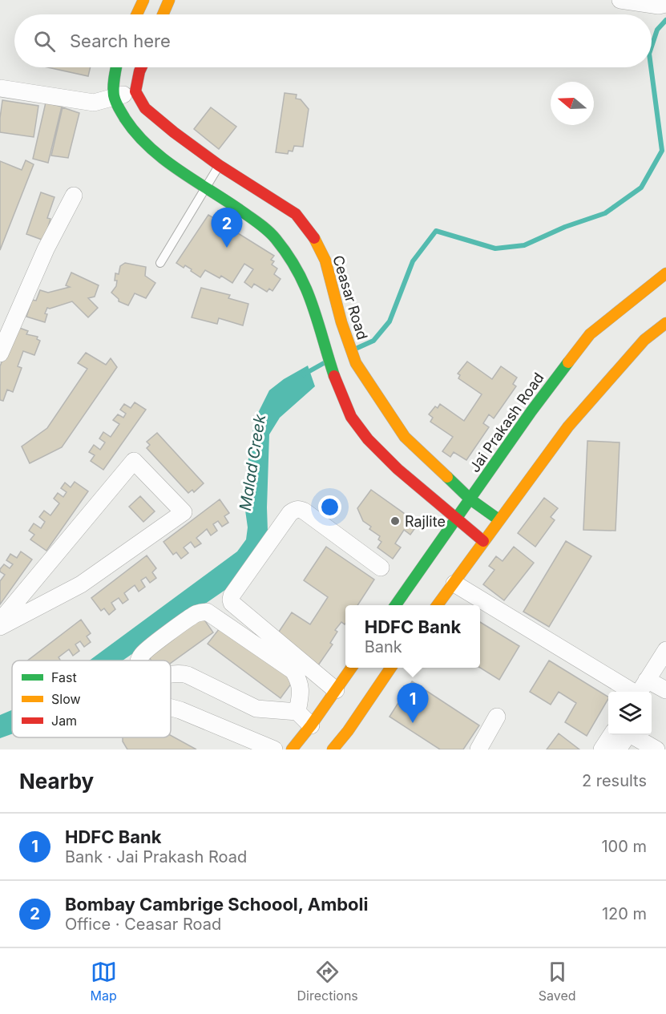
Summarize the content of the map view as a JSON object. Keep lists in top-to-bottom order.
{
  "streets": {
    "main road": ["Ceasar Road", "Jai Prakash Road"]
  },
  "crossings": [
    ["Ceasar Road", "Jai Prakash Road"]
  ],
  "water": ["Malad Creek"],
  "places": ["Rajlite"],
  "legend": ["Fast", "Slow", "Jam"],
  "north": "left",
  "page": {
    "search": "Search here",
    "pins": ["2", "1"],
    "popup": ["HDFC Bank", "Bank"],
    "heading": ["Nearby", "2 results"],
    "list": [
      {
        "mark": "1",
        "name": "HDFC Bank",
        "note": "Bank · Jai Prakash Road",
        "value": "100 m"
      },
      {
        "mark": "2",
        "name": "Bombay Cambrige Schoool, Amboli",
        "note": "Office · Ceasar Road",
        "value": "120 m"
      }
    ],
    "nav": ["Map", "Directions", "Saved"]
  }
}
